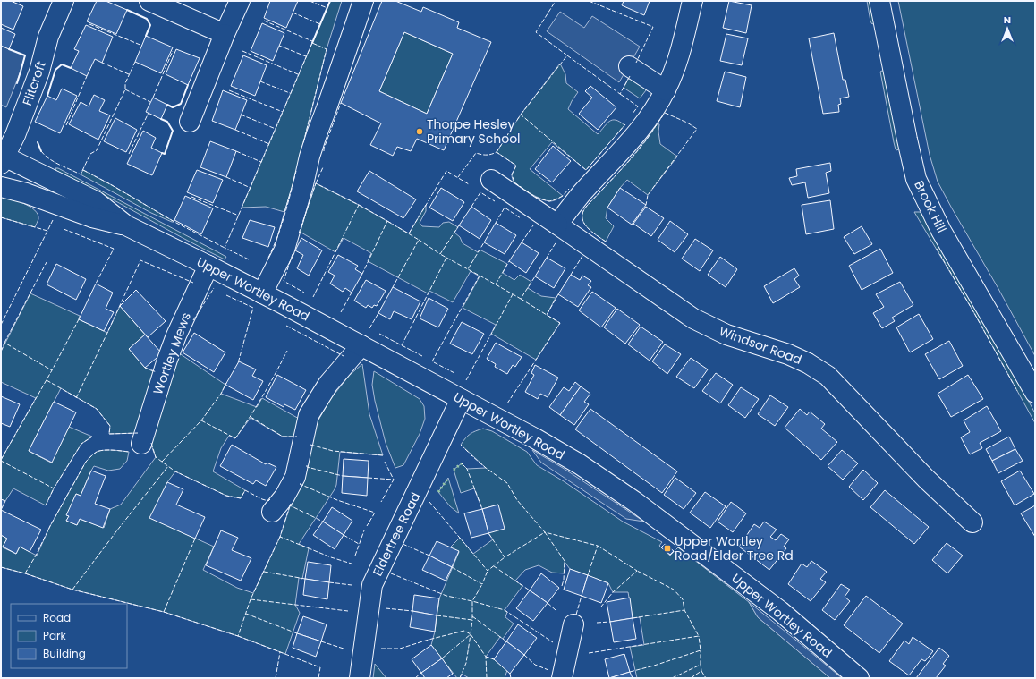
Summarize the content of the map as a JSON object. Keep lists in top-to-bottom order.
{
  "streets": {
    "street": [
      "Flitcroft",
      "Brook Hill",
      "Upper Wortley Road",
      "Windsor Road",
      "Wortley Mews",
      "Eldertree Road"
    ]
  },
  "crossings": [
    ["Flitcroft", "Upper Wortley Road"],
    ["Upper Wortley Road", "Wortley Mews"],
    ["Upper Wortley Road", "Eldertree Road"]
  ],
  "places": {
    "other": ["Thorpe Hesley Primary School"],
    "transit": ["Upper Wortley Road/Elder Tree Rd"]
  },
  "legend": ["Road", "Park", "Building"],
  "north": "top"
}
